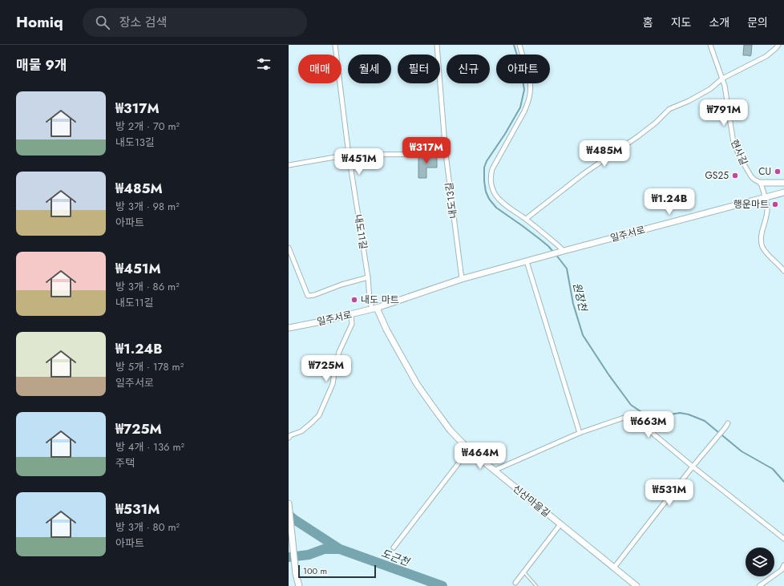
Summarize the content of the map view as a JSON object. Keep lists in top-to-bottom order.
{
  "streets": {
    "main road": ["일주서로", "신산마을길"],
    "street": ["현사길", "내도13길", "내도11길"]
  },
  "crossings": [
    ["내도13길", "일주서로"],
    ["내도11길", "일주서로"],
    ["내도11길", "신산마을길"],
    ["일주서로", "신산마을길"]
  ],
  "water": ["원장천", "도근천"],
  "places": [
    "CU",
    "GS25",
    "행운마트",
    "내도 마트"
  ],
  "scale_bar": "100 m",
  "page": {
    "header": "Homiq",
    "search": "장소 검색",
    "nav": [
      "홈",
      "지도",
      "소개",
      "문의"
    ],
    "heading": "매물 9개",
    "chip": [
      "매매",
      "월세",
      "필터",
      "신규",
      "아파트"
    ],
    "list": [
      {
        "name": "₩317M",
        "note": "방 2개 · 70 m² · 내도13길"
      },
      {
        "name": "₩485M",
        "note": "방 3개 · 98 m² · 아파트"
      },
      {
        "name": "₩451M",
        "note": "방 3개 · 86 m² · 내도11길"
      },
      {
        "name": "₩1.24B",
        "note": "방 5개 · 178 m² · 일주서로"
      },
      {
        "name": "₩725M",
        "note": "방 4개 · 136 m² · 주택"
      },
      {
        "name": "₩531M",
        "note": "방 3개 · 80 m² · 아파트"
      }
    ],
    "price": [
      "₩791M",
      "₩317M",
      "₩485M",
      "₩451M",
      "₩1.24B",
      "₩725M",
      "₩663M",
      "₩464M",
      "₩531M"
    ],
    "scale": "100 m"
  }
}
